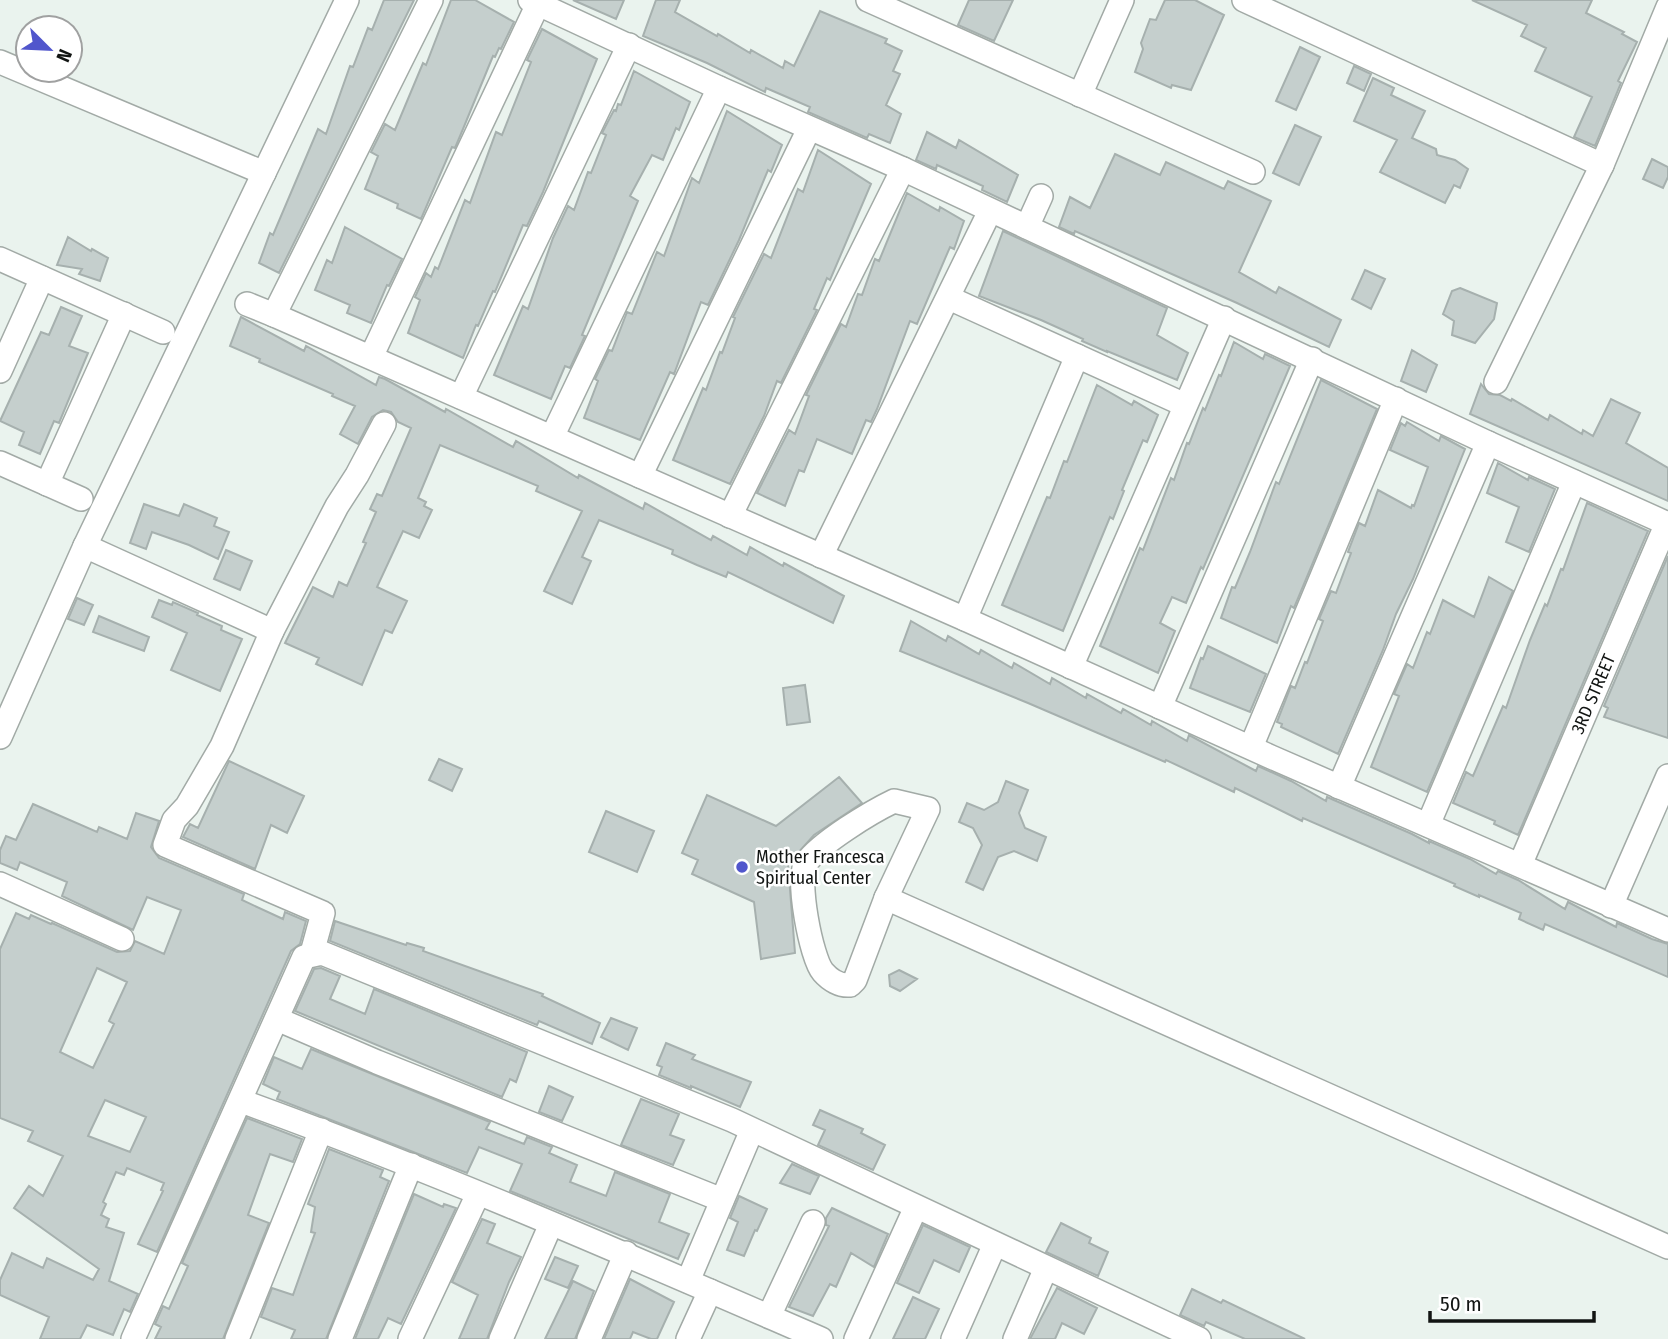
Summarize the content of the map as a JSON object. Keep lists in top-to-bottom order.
{
  "streets": {
    "street": ["3RD STREET"]
  },
  "places": ["Mother Francesca Spiritual Center"],
  "scale_bar": "50 m",
  "north": "bottom right"
}
